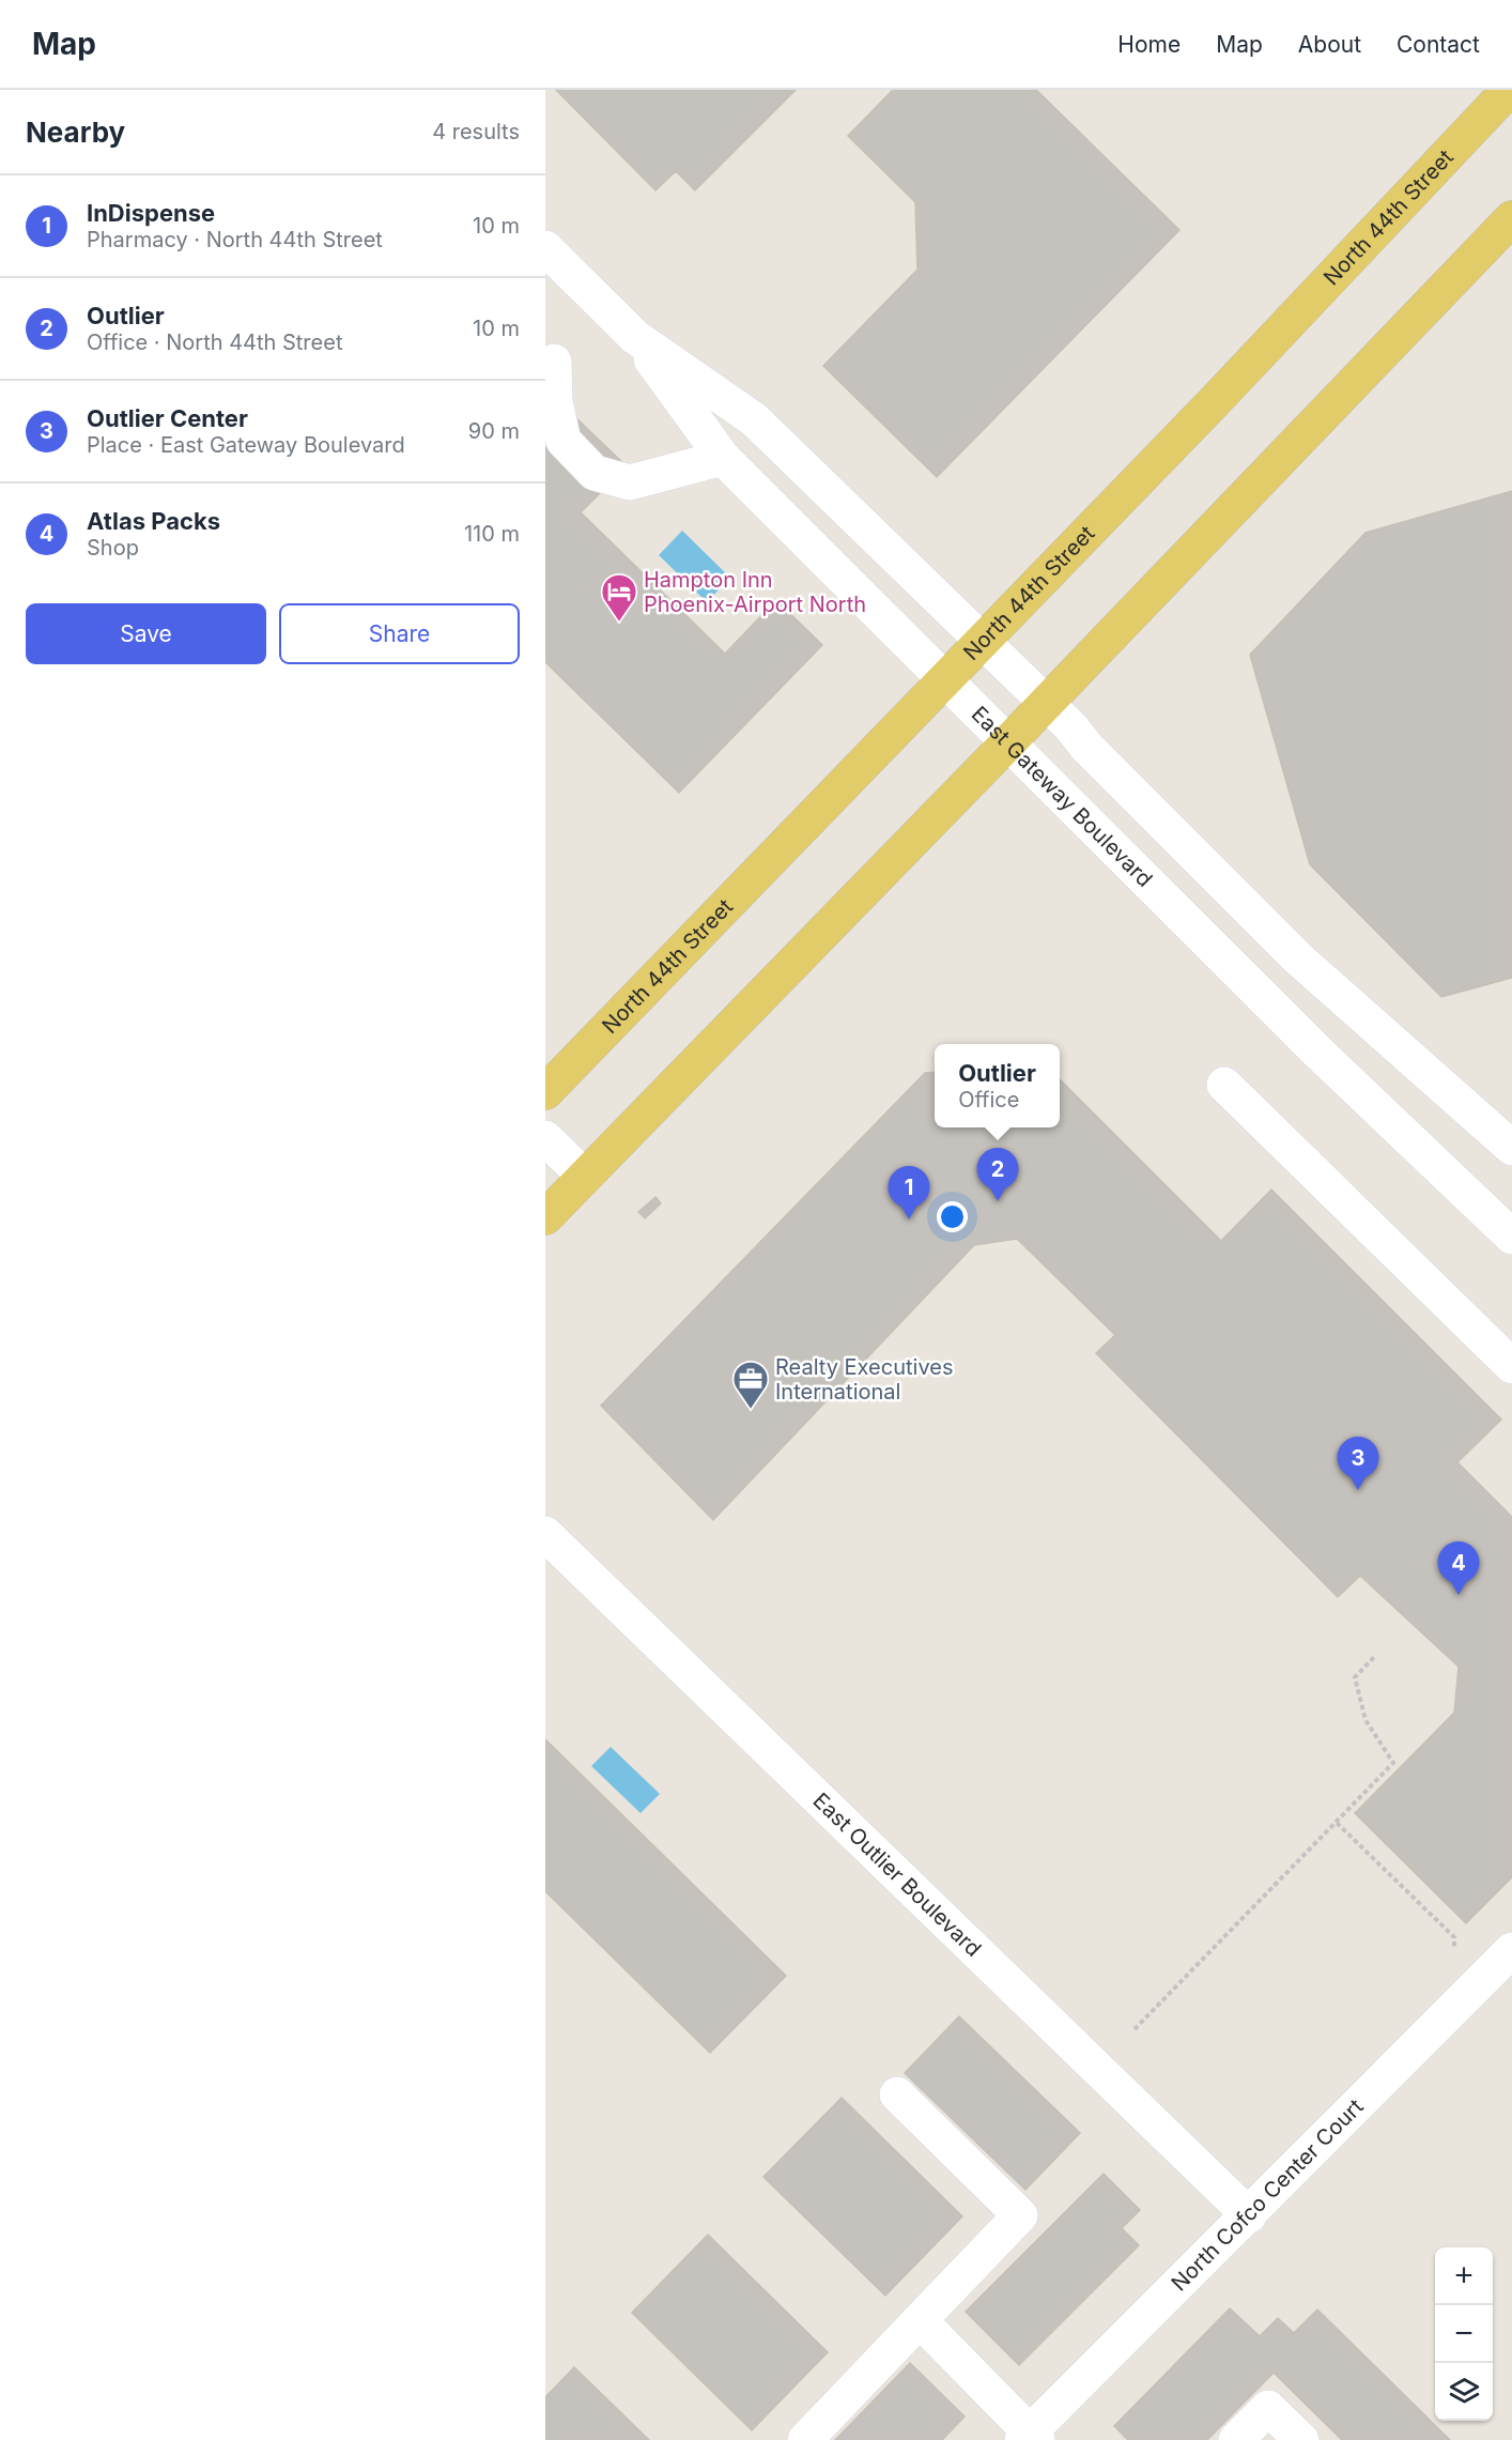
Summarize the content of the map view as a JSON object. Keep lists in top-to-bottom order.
{
  "streets": {
    "main road": ["North 44th Street"],
    "street": ["East Gateway Boulevard", "East Outlier Boulevard", "North Cofco Center Court"]
  },
  "crossings": [
    ["North 44th Street", "East Gateway Boulevard"],
    ["East Outlier Boulevard", "North Cofco Center Court"]
  ],
  "places": {
    "hotel": ["Hampton Inn Phoenix-Airport North"],
    "office": ["Realty Executives International"]
  },
  "page": {
    "header": "Map",
    "nav": [
      "Home",
      "Map",
      "About",
      "Contact"
    ],
    "heading": ["Nearby", "4 results"],
    "list": [
      {
        "mark": "1",
        "name": "InDispense",
        "note": "Pharmacy · North 44th Street",
        "value": "10 m"
      },
      {
        "mark": "2",
        "name": "Outlier",
        "note": "Office · North 44th Street",
        "value": "10 m"
      },
      {
        "mark": "3",
        "name": "Outlier Center",
        "note": "Place · East Gateway Boulevard",
        "value": "90 m"
      },
      {
        "mark": "4",
        "name": "Atlas Packs",
        "note": "Shop",
        "value": "110 m"
      }
    ],
    "buttons": ["Save", "Share"],
    "popup": ["Outlier", "Office"],
    "pins": [
      "2",
      "1",
      "3",
      "4"
    ],
    "map_buttons": ["+", "−"]
  }
}
